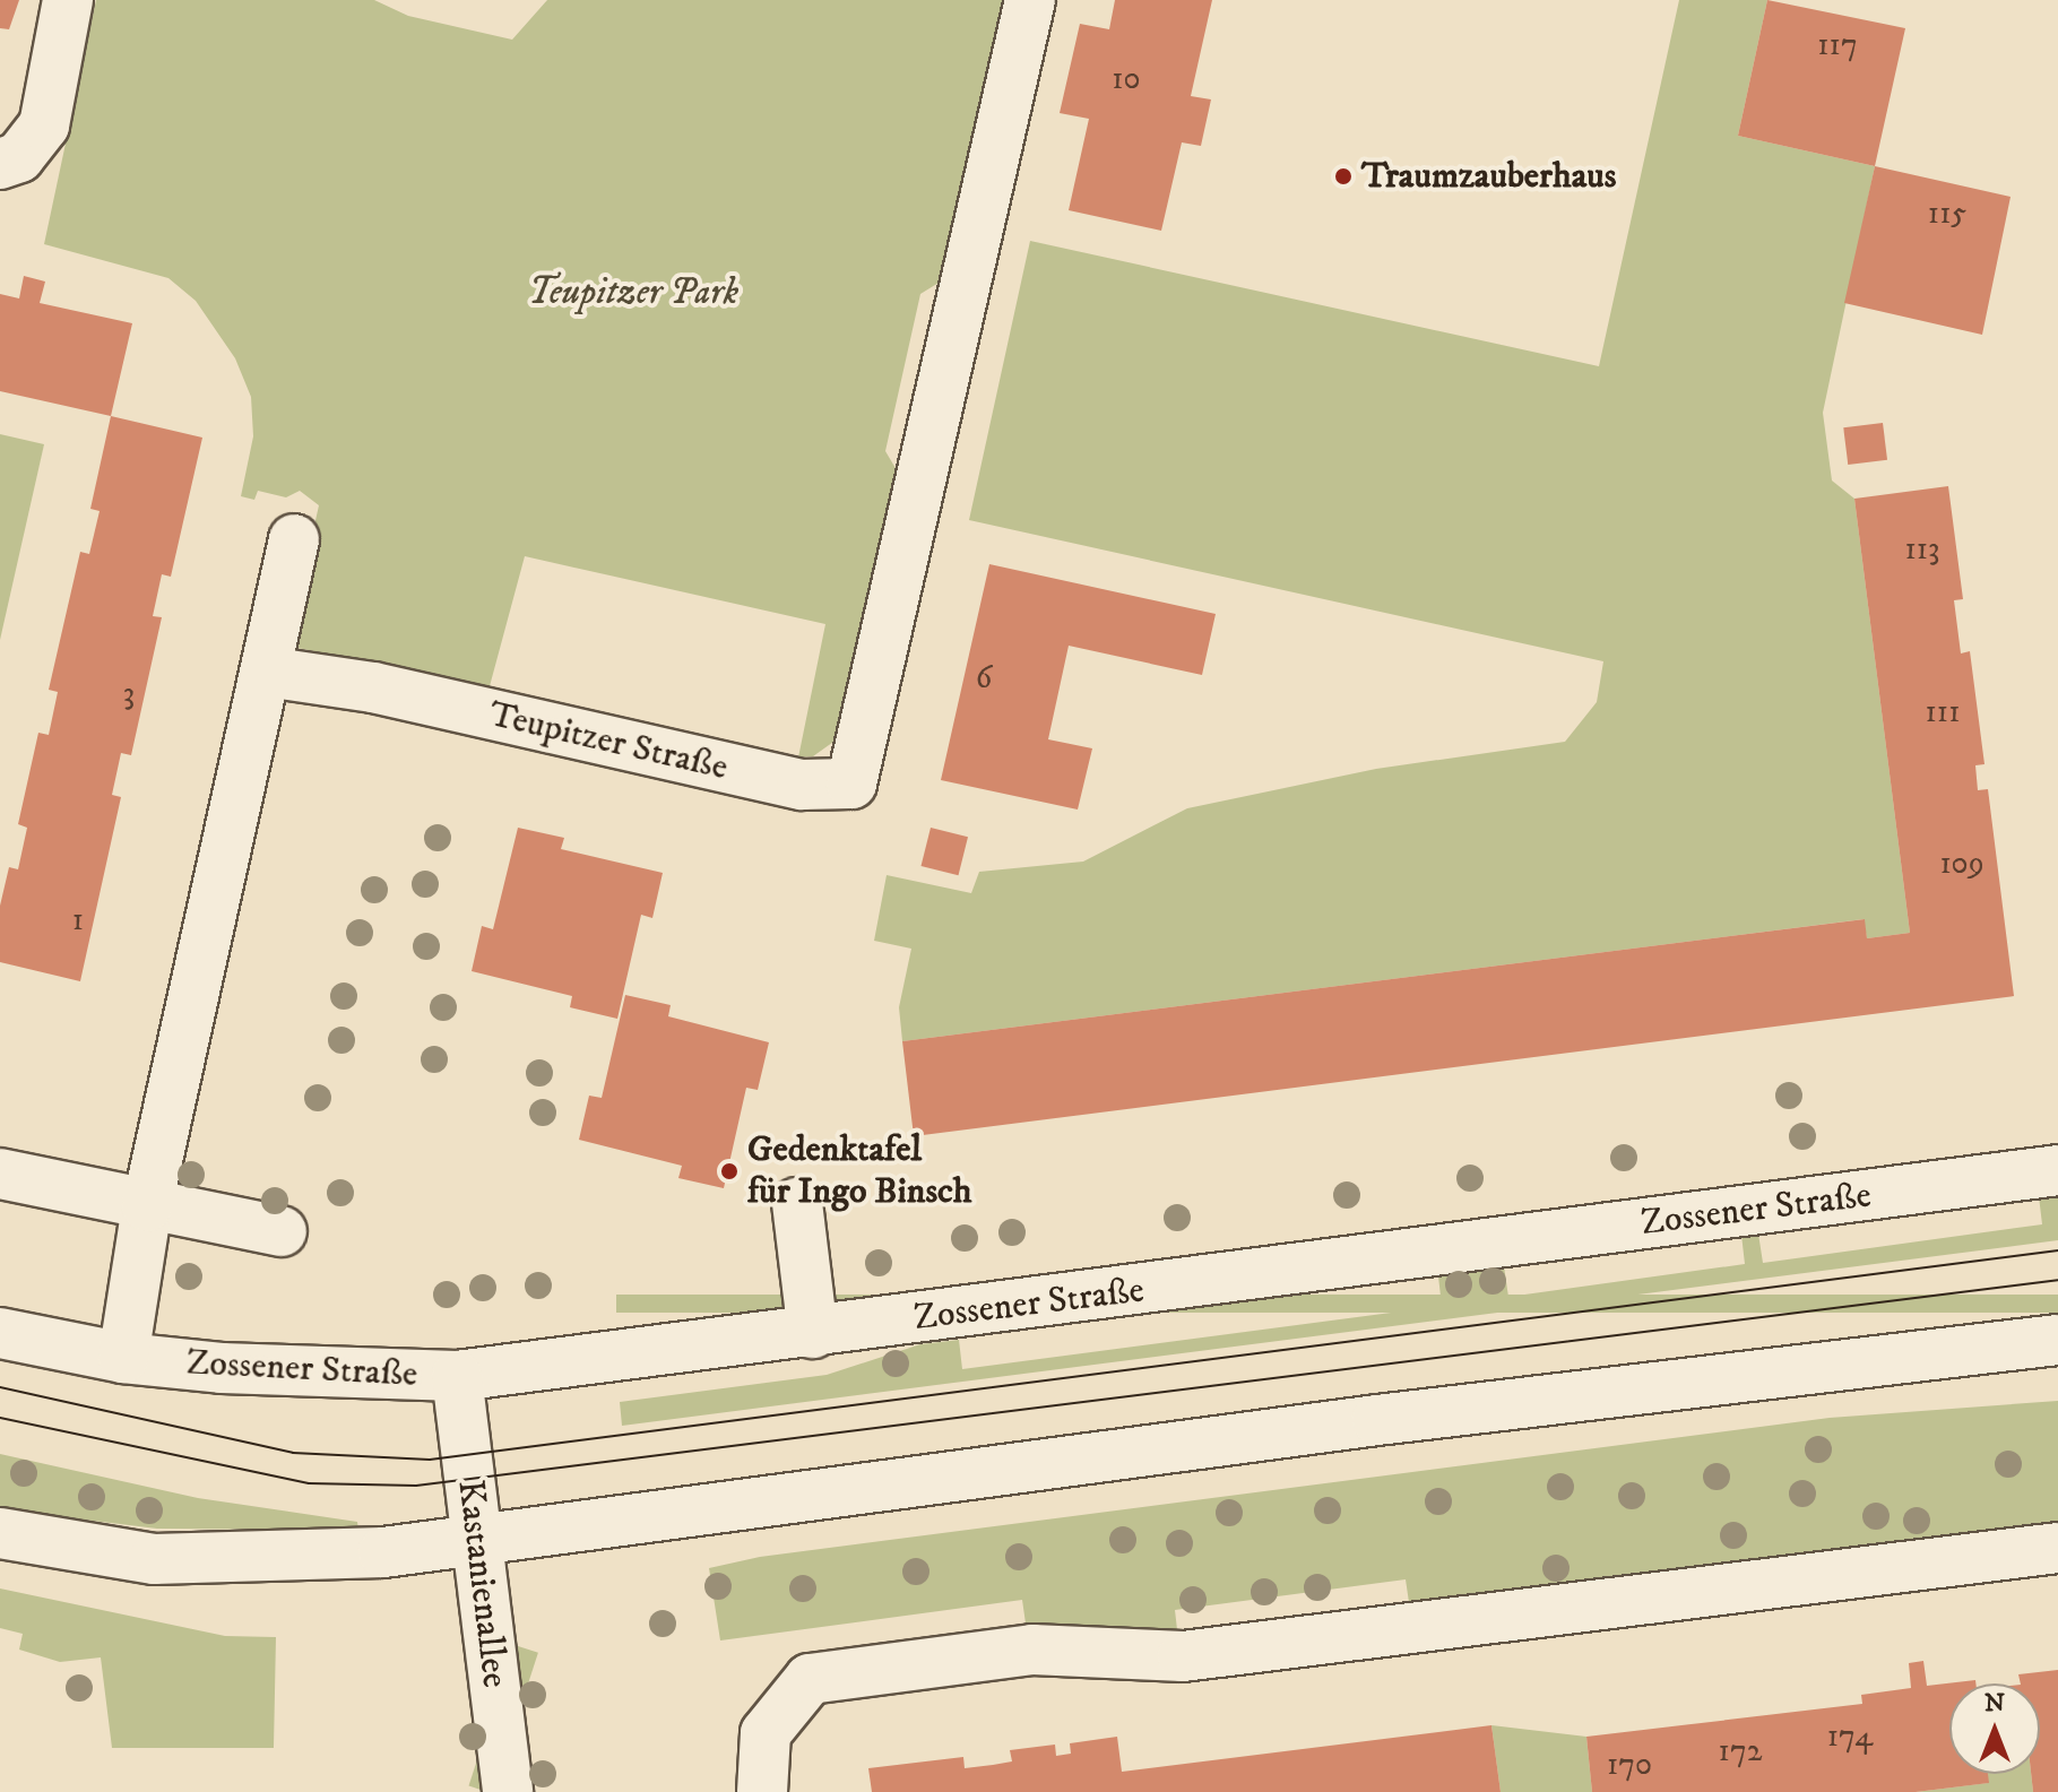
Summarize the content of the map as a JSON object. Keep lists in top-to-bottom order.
{
  "streets": {
    "street": ["Teupitzer Straße", "Zossener Straße", "Kastanienallee"]
  },
  "crossings": [
    ["Zossener Straße", "Kastanienallee"]
  ],
  "parks": ["Teupitzer Park"],
  "places": ["Traumzauberhaus", "Gedenktafel für Ingo Binsch"],
  "house_numbers": [
    "117",
    "10",
    "115",
    "113",
    "6",
    "3",
    "111",
    "109",
    "1",
    "174",
    "172",
    "170"
  ],
  "north": "top"
}
